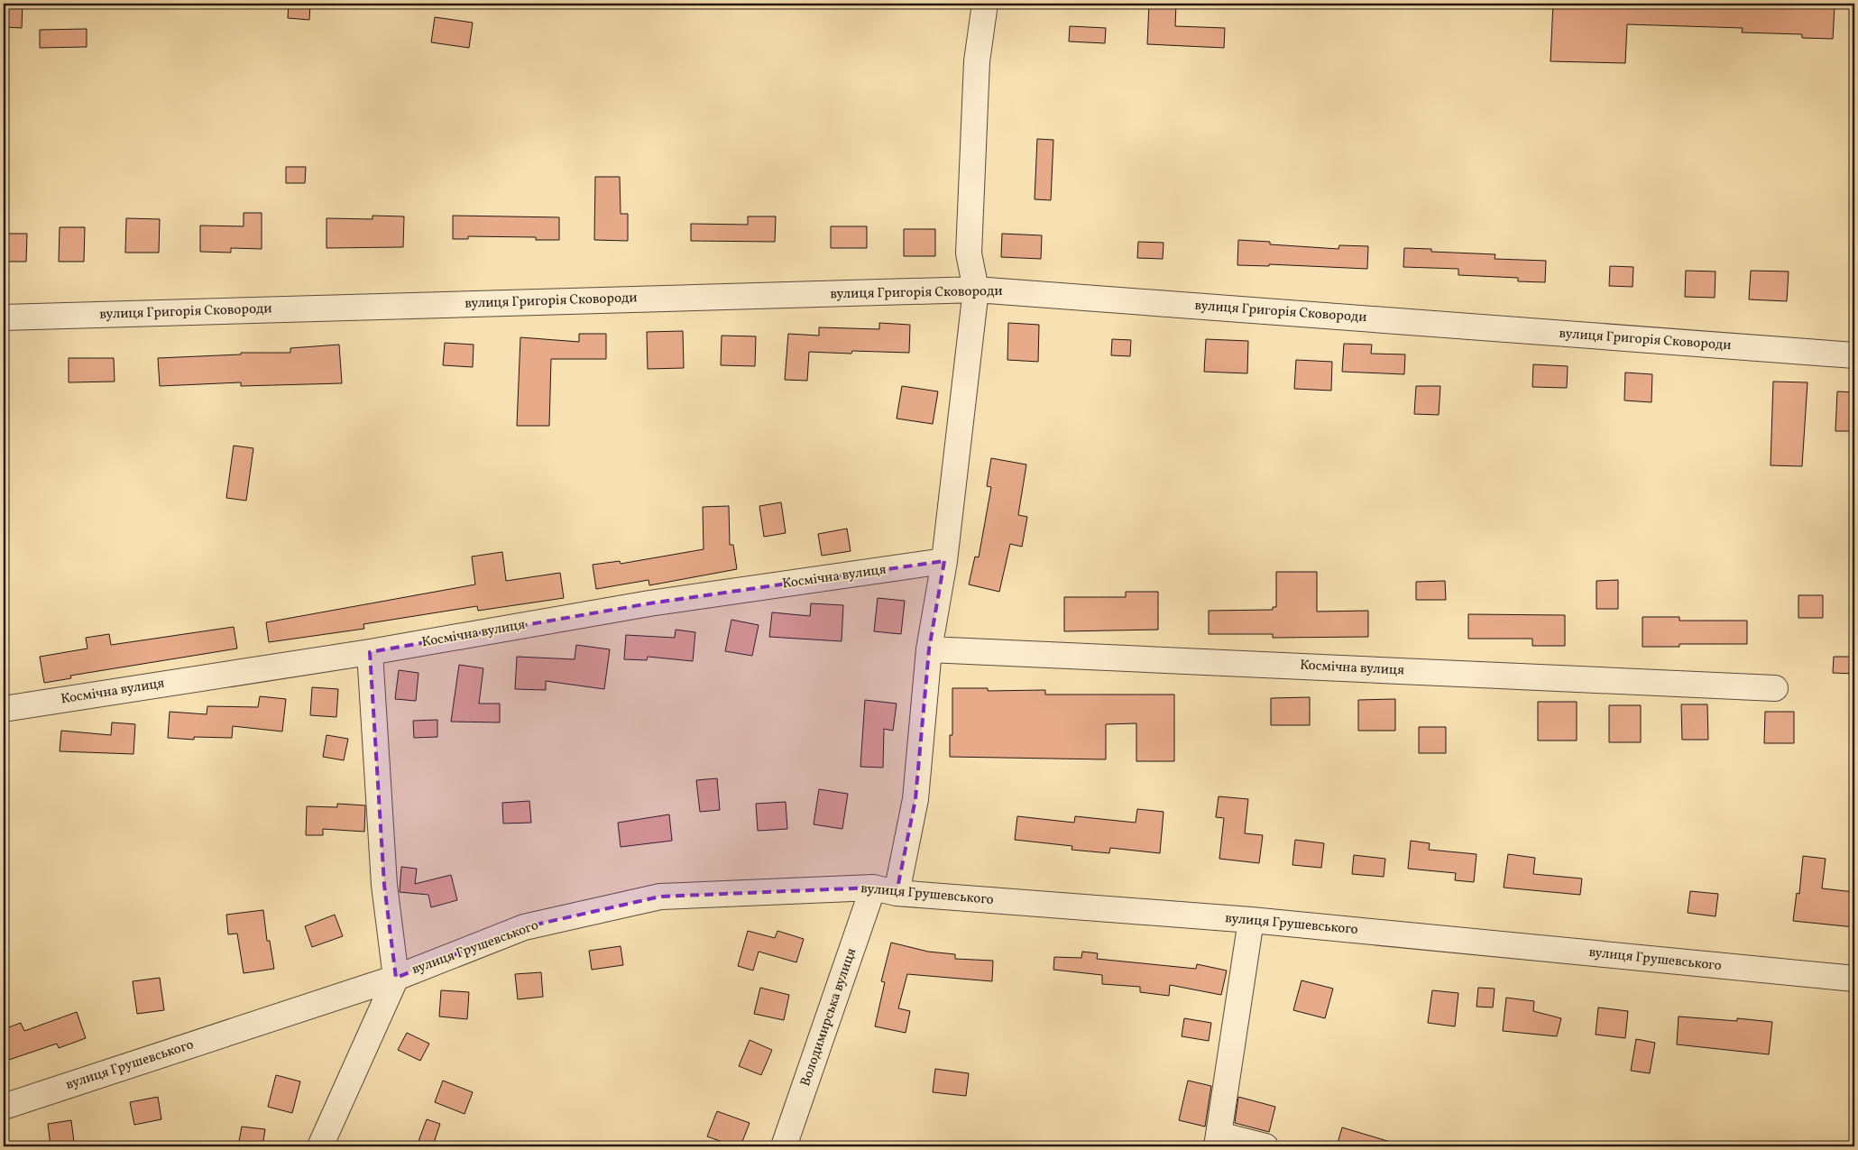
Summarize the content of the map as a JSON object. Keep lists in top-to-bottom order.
{
  "streets": {
    "street": [
      "вулиця Григорія Сковороди",
      "Космічна вулиця",
      "вулиця Грушевського",
      "Володимирська вулиця"
    ]
  },
  "crossings": [
    ["вулиця Григорія Сковороди", "Володимирська вулиця"],
    ["Космічна вулиця", "Володимирська вулиця"],
    ["вулиця Грушевського", "Володимирська вулиця"]
  ]
}
